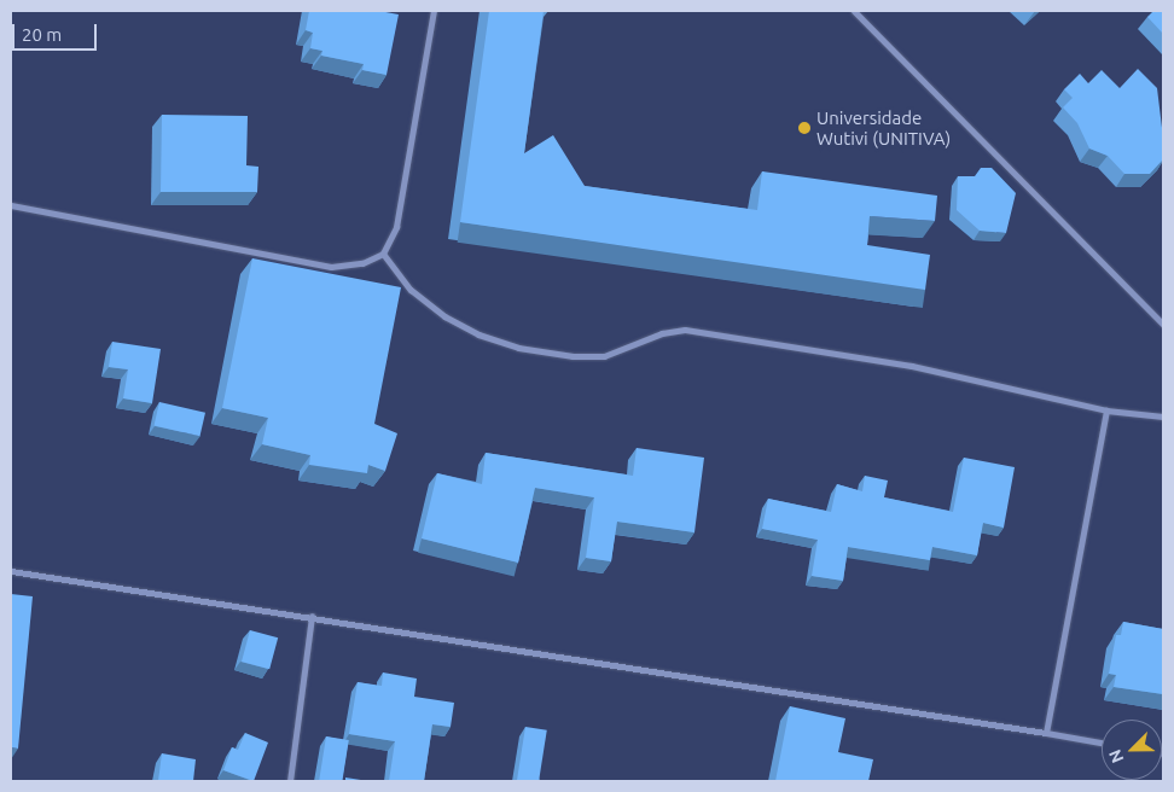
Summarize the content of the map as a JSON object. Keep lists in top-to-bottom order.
{
  "places": ["Universidade Wutivi (UNITIVA)"],
  "scale_bar": "20 m",
  "north": "bottom left"
}
